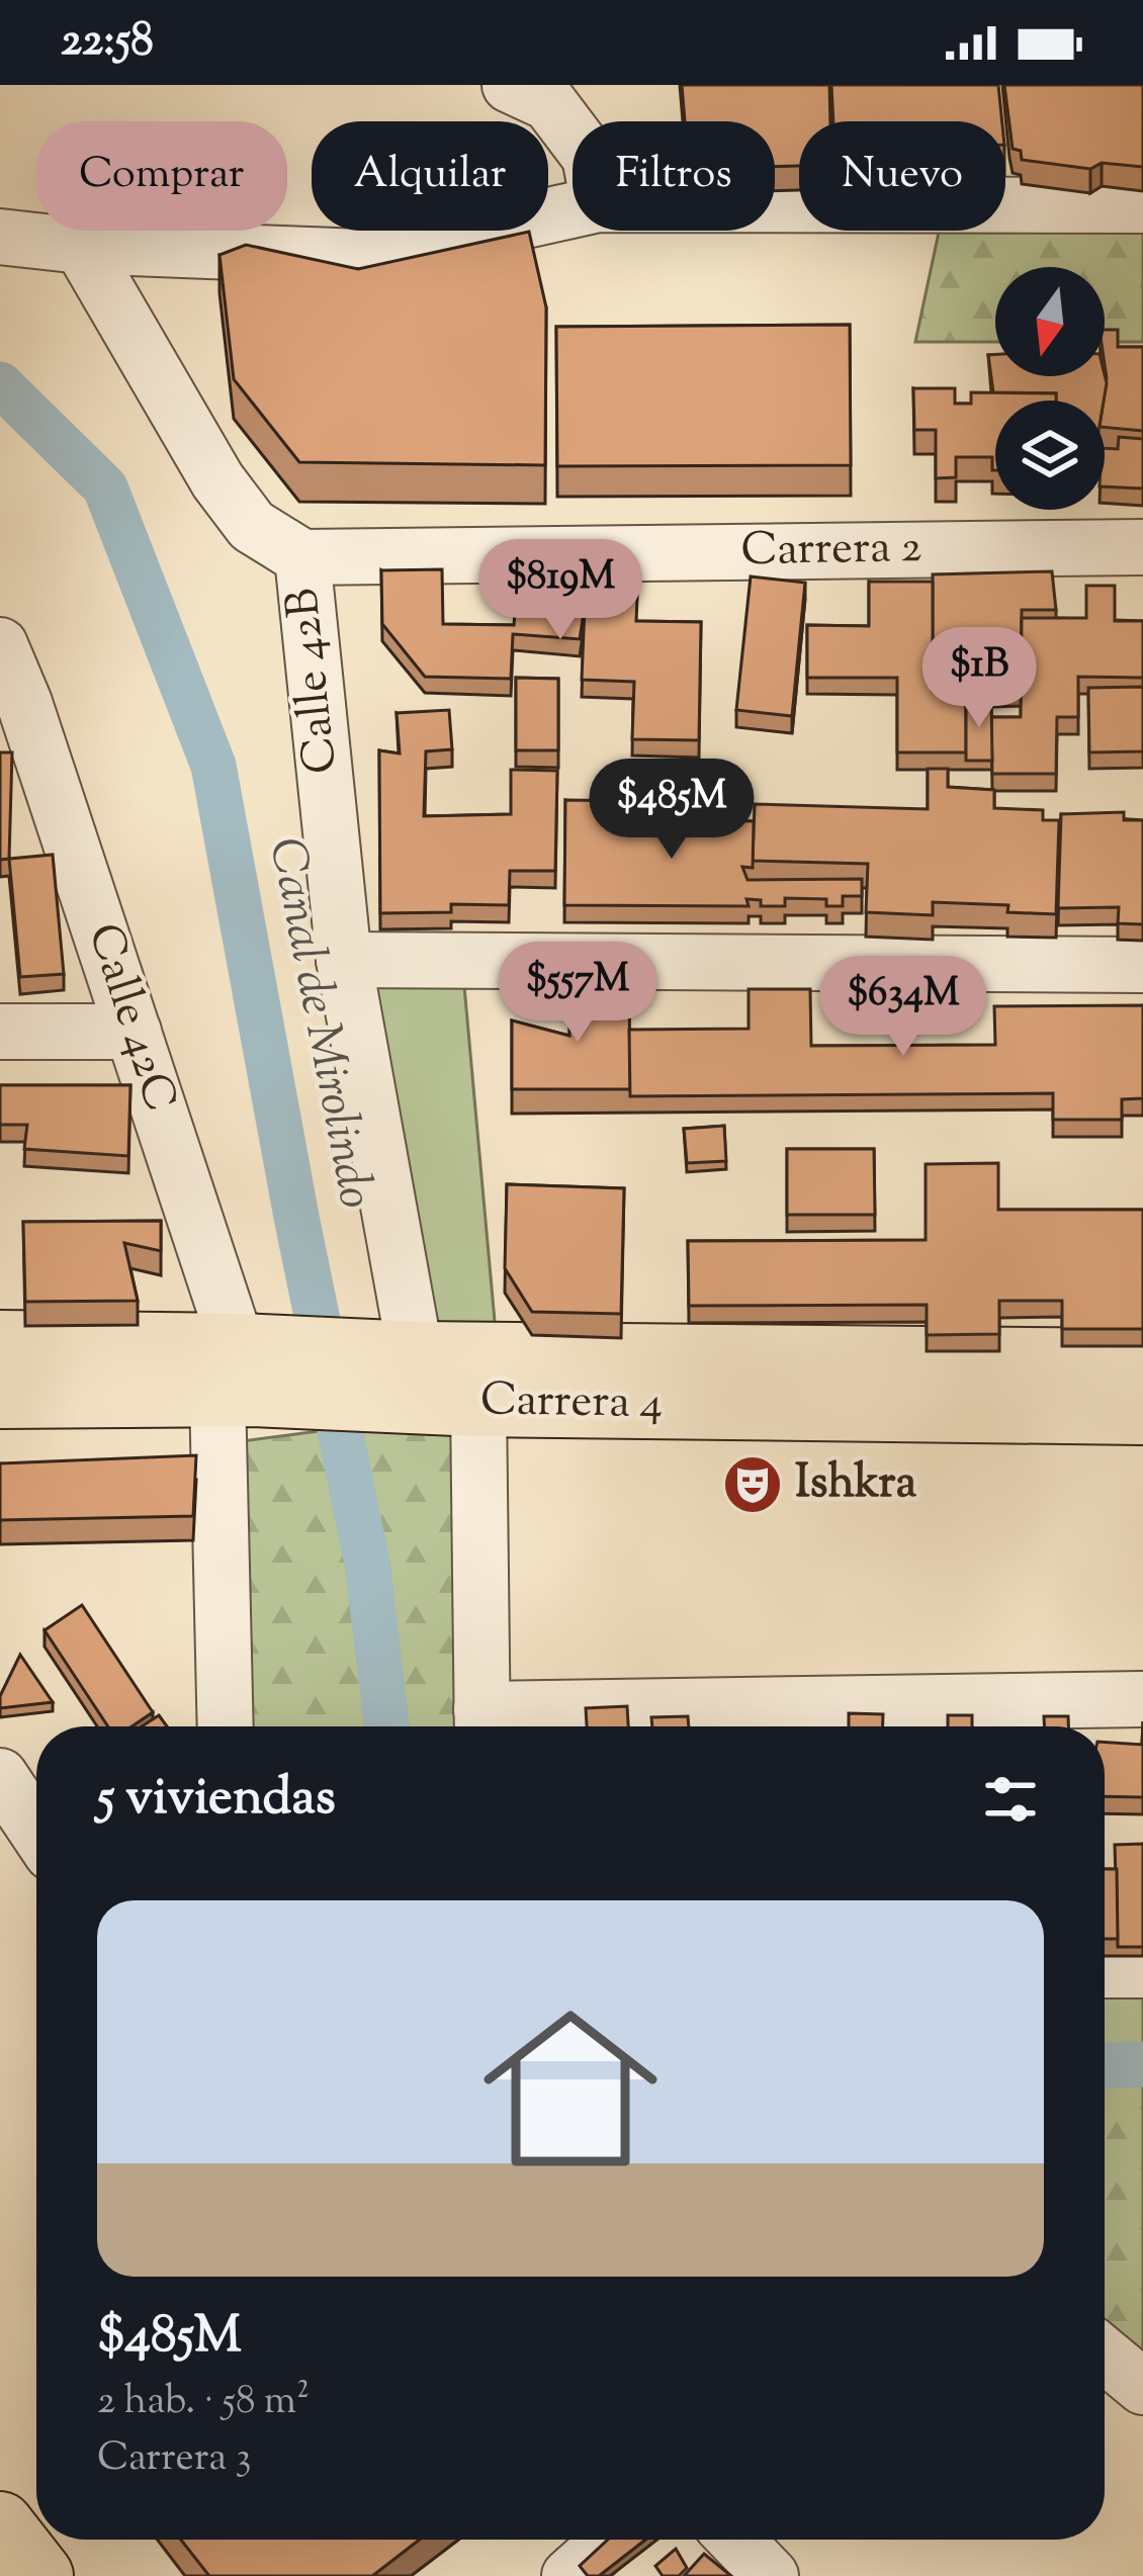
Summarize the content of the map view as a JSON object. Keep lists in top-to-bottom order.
{
  "streets": {
    "main road": ["Carrera 4"],
    "street": ["Carrera 2", "Calle 42B", "Calle 42C"]
  },
  "crossings": [
    ["Carrera 2", "Calle 42B"],
    ["Calle 42B", "Carrera 4"],
    ["Calle 42C", "Carrera 4"]
  ],
  "water": ["Canal de Mirolindo"],
  "places": {
    "theatre": ["Ishkra"]
  },
  "north": "bottom",
  "page": {
    "status": "22:58",
    "chip": [
      "Comprar",
      "Alquilar",
      "Filtros",
      "Nuevo"
    ],
    "price": [
      "$819M",
      "$1B",
      "$485M",
      "$557M",
      "$634M"
    ],
    "heading": "5 viviendas",
    "list": [
      {
        "name": "$485M",
        "note": "2 hab. · 58 m² · Carrera 3"
      }
    ]
  }
}
